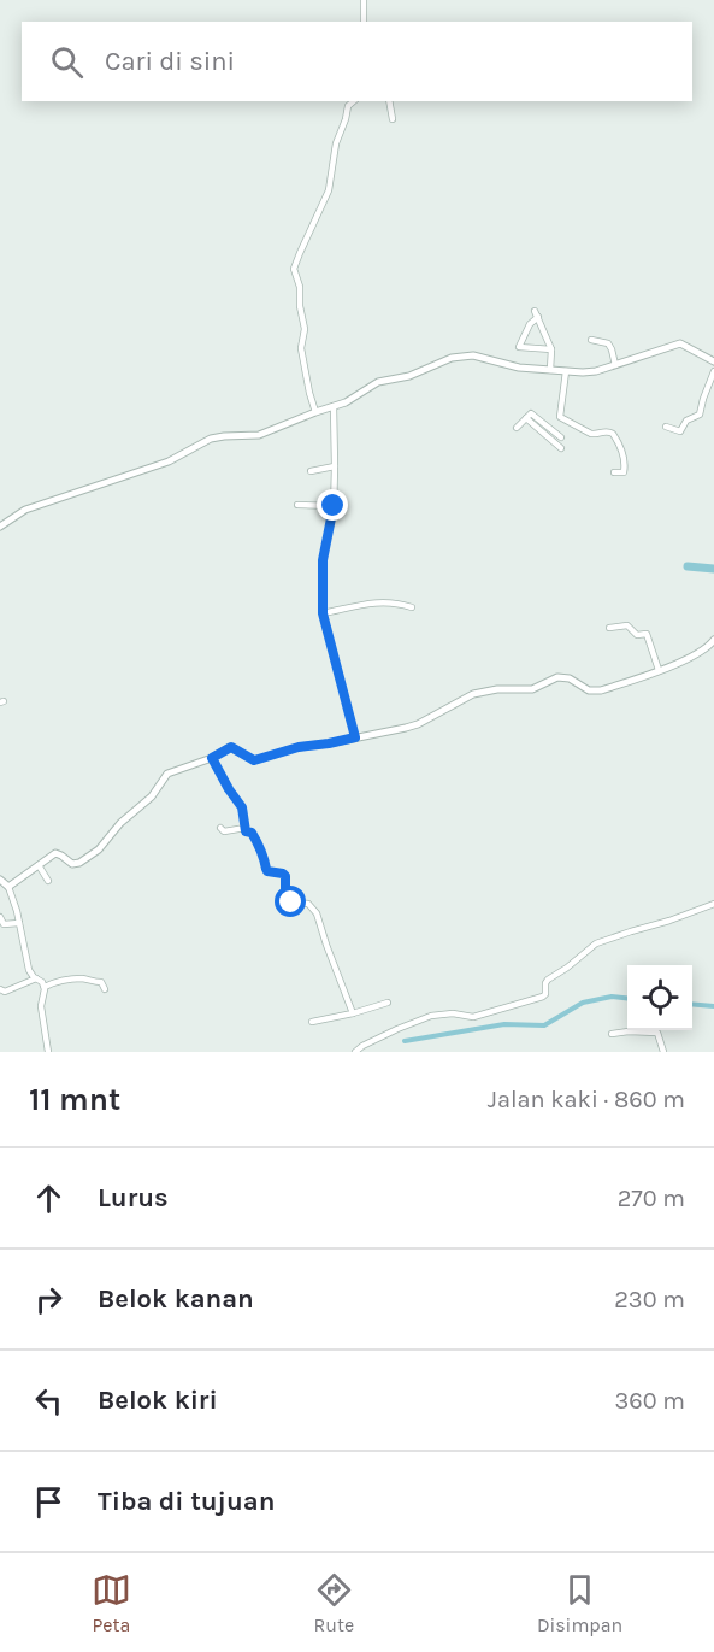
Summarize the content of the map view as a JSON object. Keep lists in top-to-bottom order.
{
  "page": {
    "search": "Cari di sini",
    "heading": ["11 mnt", "Jalan kaki · 860 m"],
    "list": [
      ["Lurus", "270 m"],
      ["Belok kanan", "230 m"],
      ["Belok kiri", "360 m"],
      "Tiba di tujuan"
    ],
    "nav": ["Peta", "Rute", "Disimpan"]
  }
}
